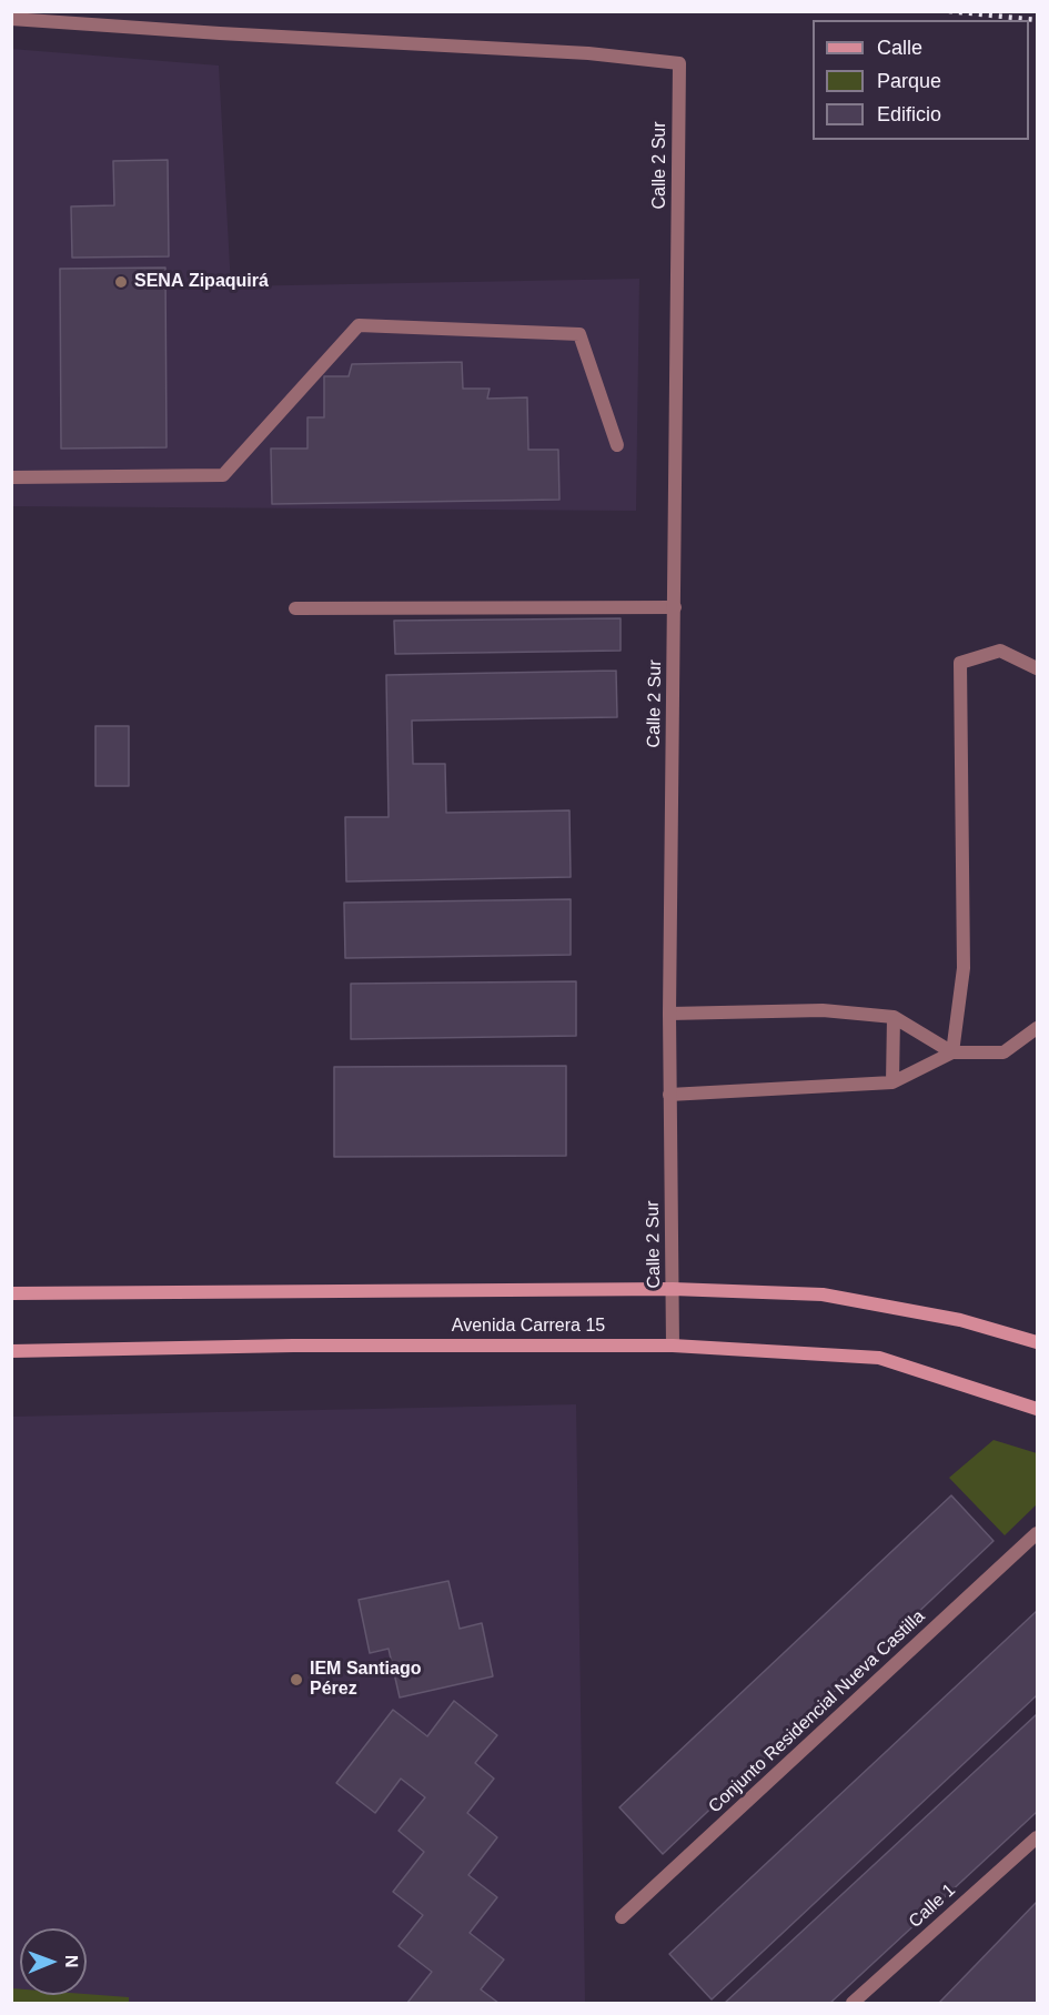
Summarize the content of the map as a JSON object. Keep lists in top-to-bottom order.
{
  "streets": {
    "main road": ["Avenida Carrera 15"],
    "street": ["Calle 2 Sur", "Conjunto Residencial Nueva Castilla", "Calle 1"]
  },
  "crossings": [
    ["Calle 2 Sur", "Avenida Carrera 15"]
  ],
  "places": ["SENA Zipaquirá", "IEM Santiago Pérez"],
  "legend": ["Calle", "Parque", "Edificio"],
  "north": "right"
}
